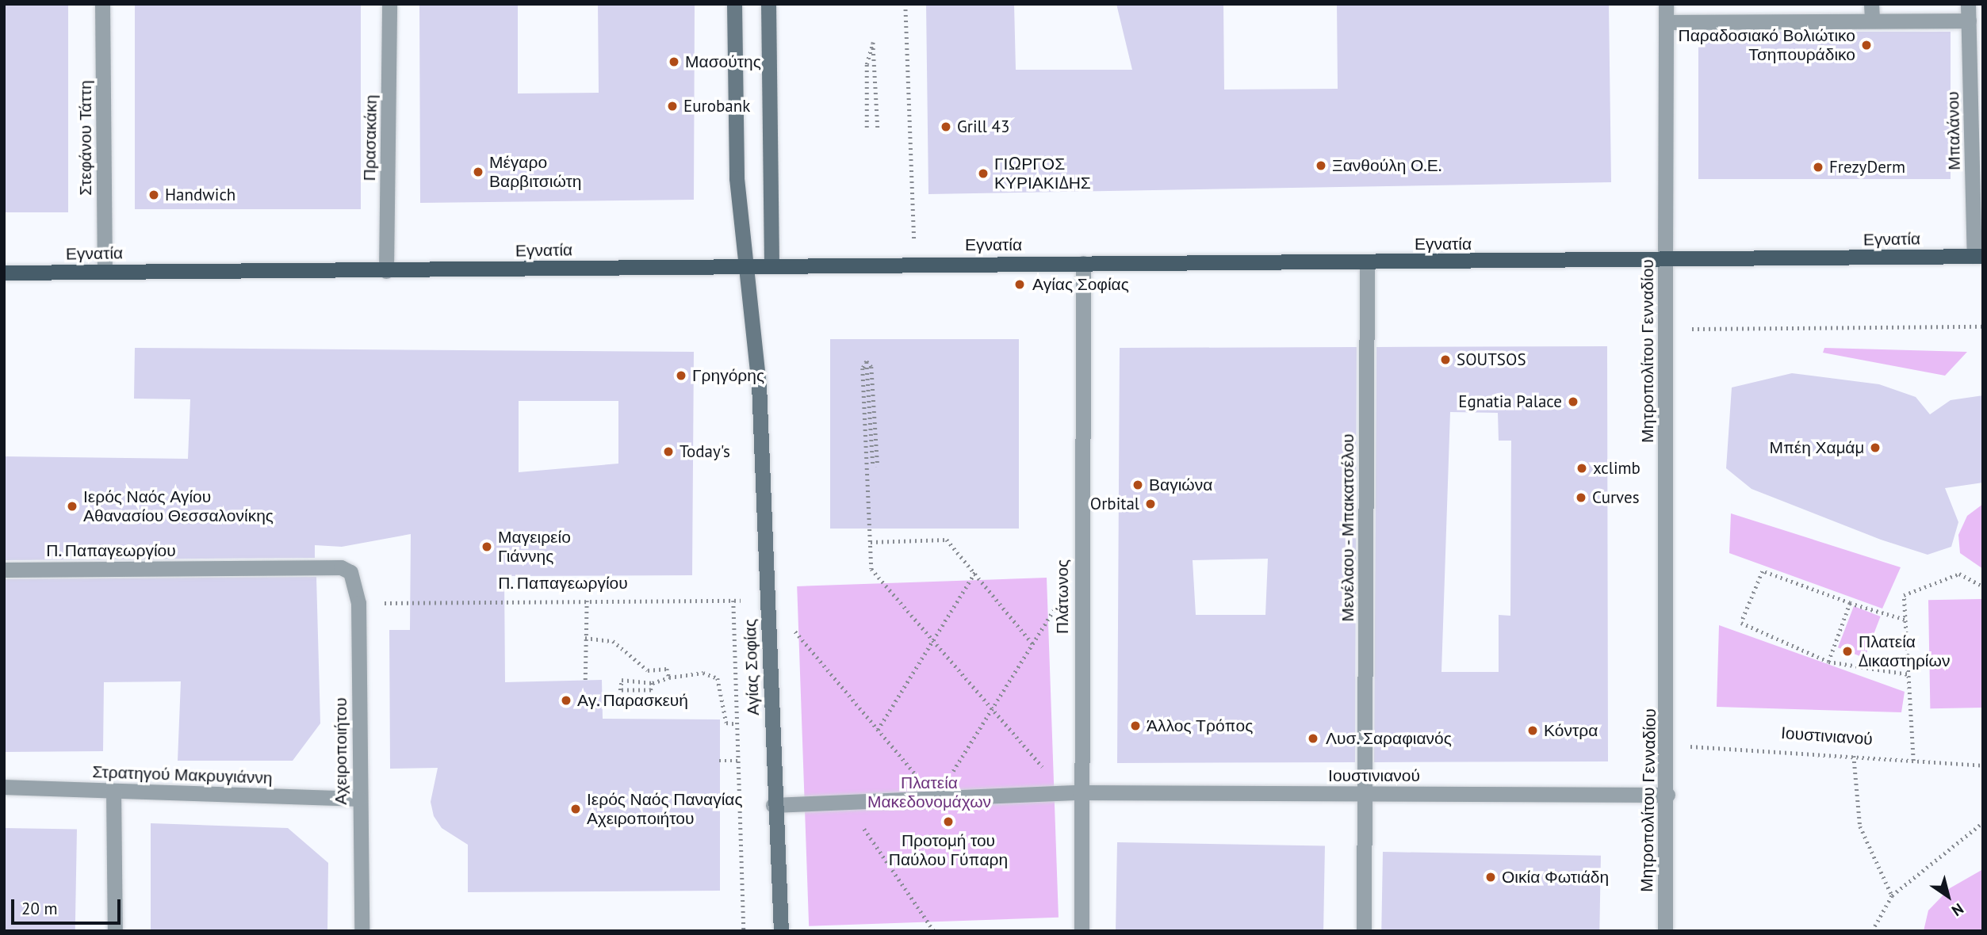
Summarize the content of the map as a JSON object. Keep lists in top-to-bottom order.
{
  "streets": {
    "main road": ["Εγνατία", "Αγίας Σοφίας"],
    "street": [
      "Μπαλάνου",
      "Στεφάνου Τάττη",
      "Πρασακάκη",
      "Μητροπολίτου Γενναδίου",
      "Μενέλαου - Μπακατσέλου",
      "Π. Παπαγεωργίου",
      "Πλάτωνος",
      "Ιουστινιανού",
      "Αχειροποιήτου",
      "Στρατηγού Μακρυγιάννη"
    ]
  },
  "crossings": [
    ["Μπαλάνου", "Εγνατία"],
    ["Στεφάνου Τάττη", "Εγνατία"],
    ["Πρασακάκη", "Εγνατία"],
    ["Εγνατία", "Μητροπολίτου Γενναδίου"],
    ["Εγνατία", "Μενέλαου - Μπακατσέλου"],
    ["Εγνατία", "Πλάτωνος"],
    ["Εγνατία", "Αγίας Σοφίας"],
    ["Μητροπολίτου Γενναδίου", "Ιουστινιανού"],
    ["Μενέλαου - Μπακατσέλου", "Ιουστινιανού"],
    ["Π. Παπαγεωργίου", "Αγίας Σοφίας"],
    ["Π. Παπαγεωργίου", "Αχειροποιήτου"],
    ["Πλάτωνος", "Ιουστινιανού"],
    ["Αγίας Σοφίας", "Ιουστινιανού"],
    ["Αχειροποιήτου", "Στρατηγού Μακρυγιάννη"]
  ],
  "parks": ["Πλατεία Μακεδονομάχων"],
  "places": [
    "Παραδοσιακό Βολιώτικο Τσηπουράδικο",
    "Μασούτης",
    "Eurobank",
    "Grill 43",
    "Ξανθούλη Ο.Ε.",
    "FrezyDerm",
    "Μέγαρο Βαρβιτσιώτη",
    "ΓΙΩΡΓΟΣ ΚΥΡΙΑΚΙΔΗΣ",
    "Handwich",
    "Αγίας Σοφίας",
    "SOUTSOS",
    "Γρηγόρης",
    "Egnatia Palace",
    "Μπέη Χαμάμ",
    "Today's",
    "xclimb",
    "Βαγιώνα",
    "Curves",
    "Orbital",
    "Ιερός Ναός Αγίου Αθανασίου Θεσσαλονίκης",
    "Μαγειρείο Γιάννης",
    "Πλατεία Δικαστηρίων",
    "Αγ. Παρασκευή",
    "Άλλος Τρόπος",
    "Κόντρα",
    "Λυσ. Σαραφιανός",
    "Ιερός Ναός Παναγίας Αχειροποιήτου",
    "Προτομή του Παύλου Γύπαρη",
    "Οικία Φωτιάδη"
  ],
  "scale_bar": "20 m",
  "north": "bottom right"
}
